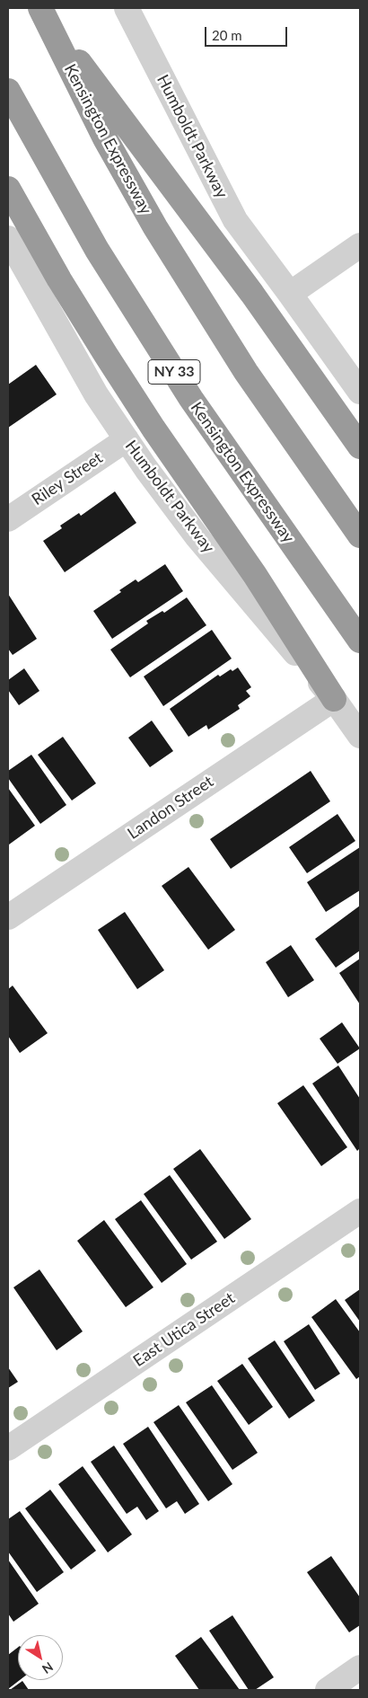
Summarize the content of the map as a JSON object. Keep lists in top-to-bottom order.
{
  "streets": {
    "highway": ["Kensington Expressway", "NY 33"],
    "street": [
      "Humboldt Parkway",
      "Riley Street",
      "Landon Street",
      "East Utica Street"
    ]
  },
  "crossings": [
    ["Humboldt Parkway", "Riley Street"],
    ["Humboldt Parkway", "Landon Street"]
  ],
  "scale_bar": "20 m",
  "north": "bottom right"
}
